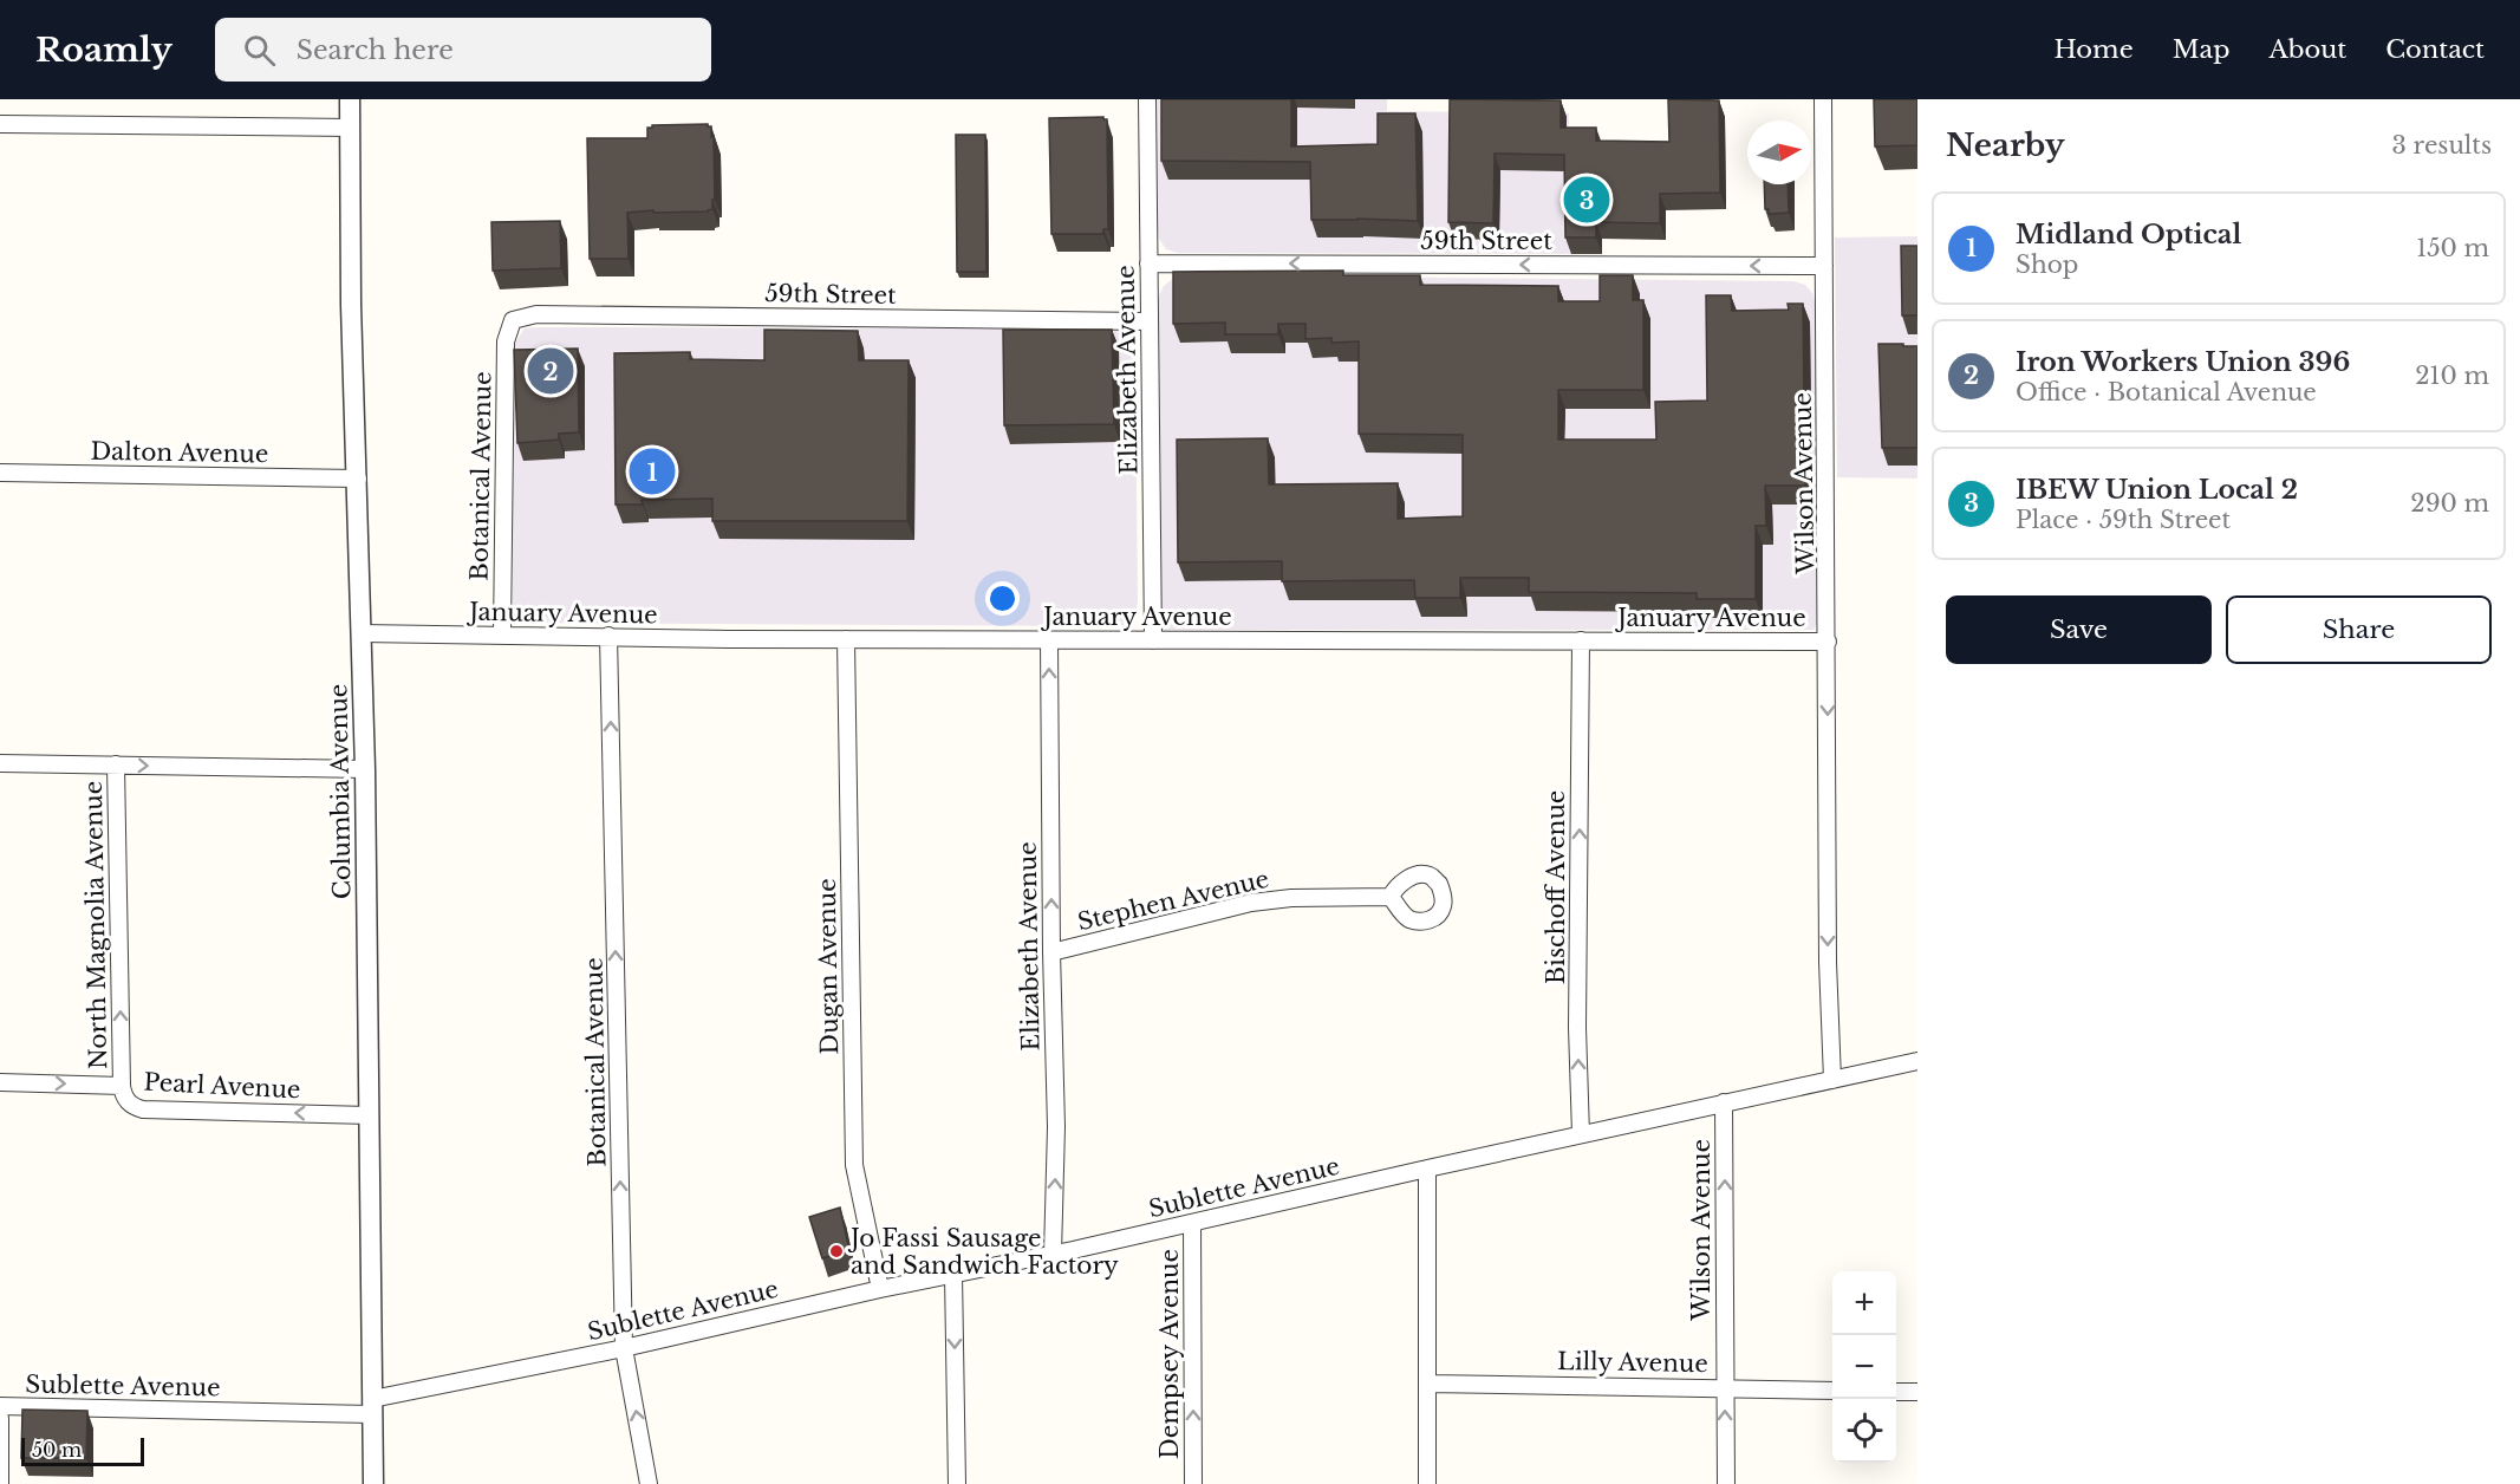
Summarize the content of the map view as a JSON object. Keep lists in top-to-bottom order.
{
  "streets": {
    "street": [
      "59th Street",
      "Elizabeth Avenue",
      "Dalton Avenue",
      "Botanical Avenue",
      "Wilson Avenue",
      "January Avenue",
      "Columbia Avenue",
      "Bischoff Avenue",
      "Stephen Avenue",
      "North Magnolia Avenue",
      "Dugan Avenue",
      "Pearl Avenue",
      "Sublette Avenue",
      "Dempsey Avenue",
      "Lilly Avenue"
    ]
  },
  "crossings": [
    ["59th Street", "Elizabeth Avenue"],
    ["59th Street", "Botanical Avenue"],
    ["59th Street", "Wilson Avenue"],
    ["Elizabeth Avenue", "January Avenue"],
    ["Elizabeth Avenue", "Stephen Avenue"],
    ["Elizabeth Avenue", "Sublette Avenue"],
    ["Dalton Avenue", "Columbia Avenue"],
    ["Botanical Avenue", "January Avenue"],
    ["Botanical Avenue", "Sublette Avenue"],
    ["Wilson Avenue", "January Avenue"],
    ["Wilson Avenue", "Sublette Avenue"],
    ["Wilson Avenue", "Lilly Avenue"],
    ["January Avenue", "Columbia Avenue"],
    ["January Avenue", "Bischoff Avenue"],
    ["January Avenue", "Dugan Avenue"],
    ["Columbia Avenue", "Pearl Avenue"],
    ["Columbia Avenue", "Sublette Avenue"],
    ["Bischoff Avenue", "Sublette Avenue"],
    ["North Magnolia Avenue", "Pearl Avenue"],
    ["Dugan Avenue", "Sublette Avenue"],
    ["Sublette Avenue", "Dempsey Avenue"]
  ],
  "one_way": [
    "59th Street",
    "Elizabeth Avenue",
    "Botanical Avenue",
    "Bischoff Avenue",
    "North Magnolia Avenue",
    "Dempsey Avenue"
  ],
  "places": ["Jo Fassi Sausage and Sandwich Factory"],
  "scale_bar": "50 m",
  "north": "right",
  "page": {
    "header": "Roamly",
    "search": "Search here",
    "nav": [
      "Home",
      "Map",
      "About",
      "Contact"
    ],
    "heading": ["Nearby", "3 results"],
    "pins": ["3", "2", "1"],
    "list": [
      {
        "mark": "1",
        "name": "Midland Optical",
        "note": "Shop",
        "value": "150 m"
      },
      {
        "mark": "2",
        "name": "Iron Workers Union 396",
        "note": "Office · Botanical Avenue",
        "value": "210 m"
      },
      {
        "mark": "3",
        "name": "IBEW Union Local 2",
        "note": "Place · 59th Street",
        "value": "290 m"
      }
    ],
    "buttons": ["Save", "Share"],
    "map_buttons": ["+", "−"],
    "scale": "50 m"
  }
}
